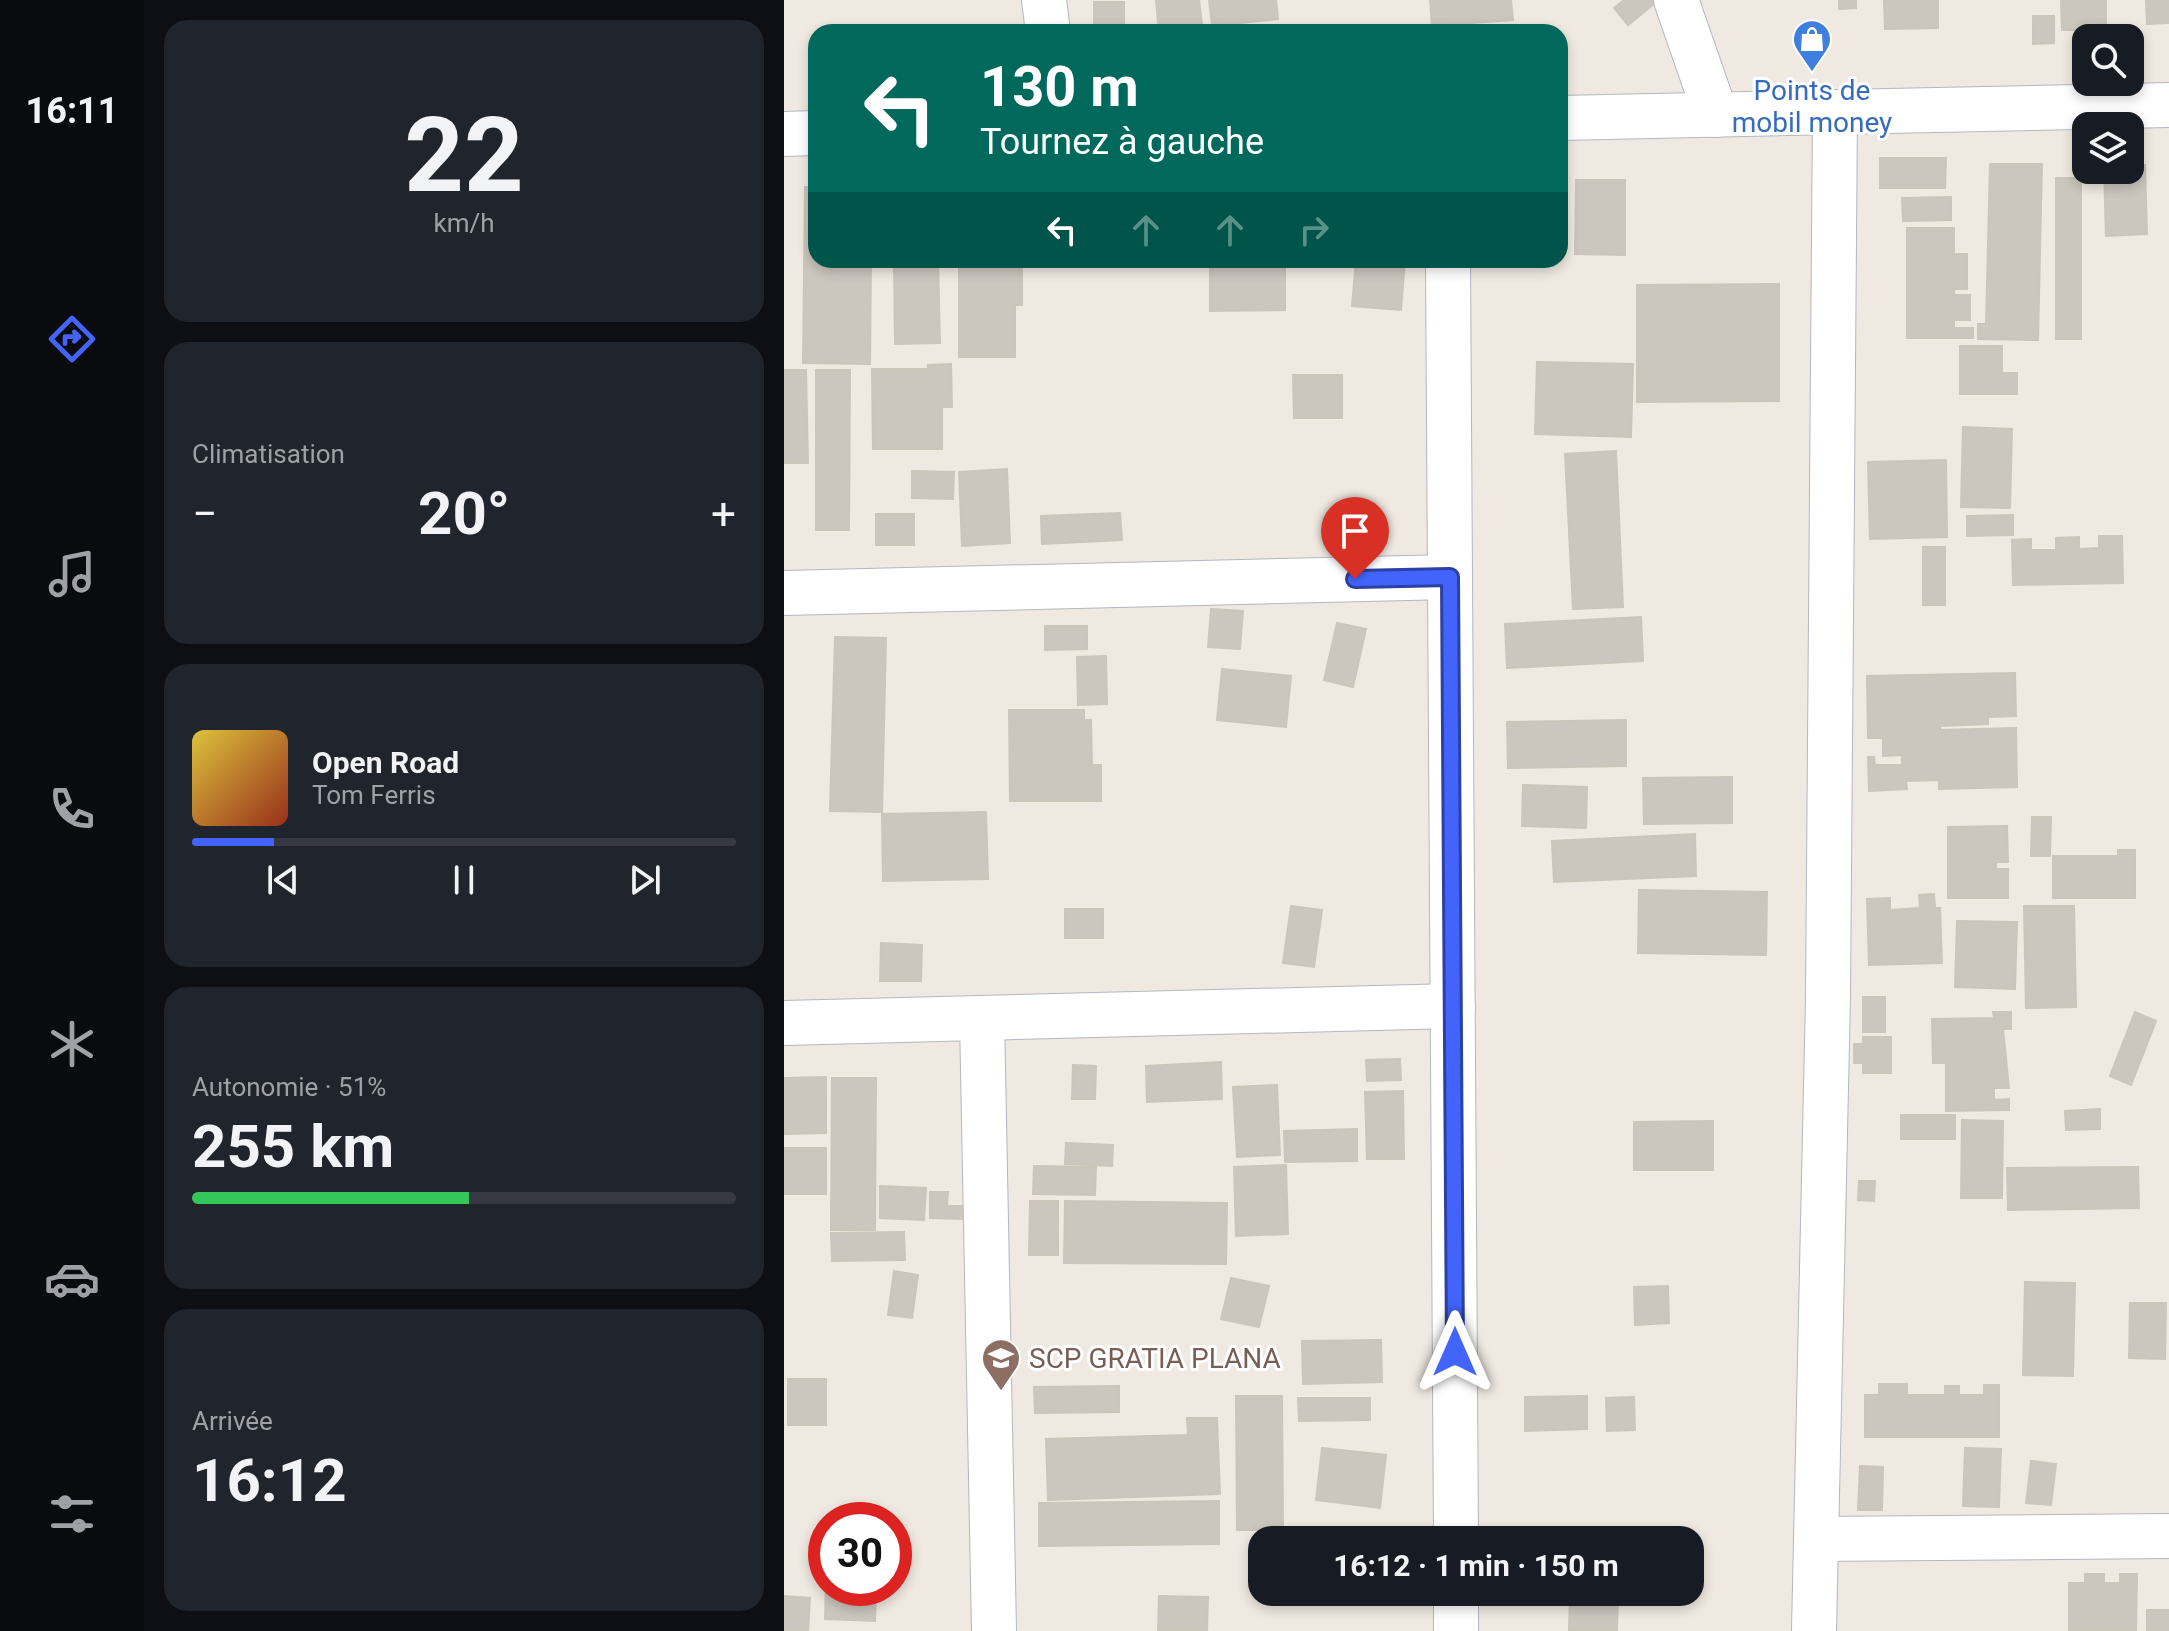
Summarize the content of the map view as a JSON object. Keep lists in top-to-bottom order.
{
  "places": {
    "shop": ["Points de mobil money"],
    "school or university": ["SCP GRATIA PLANA"]
  },
  "page": {
    "tabs": "16:11",
    "tile": [
      ["22", "km/h"],
      "Climatisation",
      ["Autonomie · 51%", "255 km"],
      ["Arrivée", "16:12"]
    ],
    "turn": ["130 m", "Tournez à gauche"],
    "heat": ["−", "20°", "+"],
    "song": ["Open Road", "Tom Ferris"],
    "limit": "30",
    "trip": "16:12 · 1 min · 150 m"
  }
}
